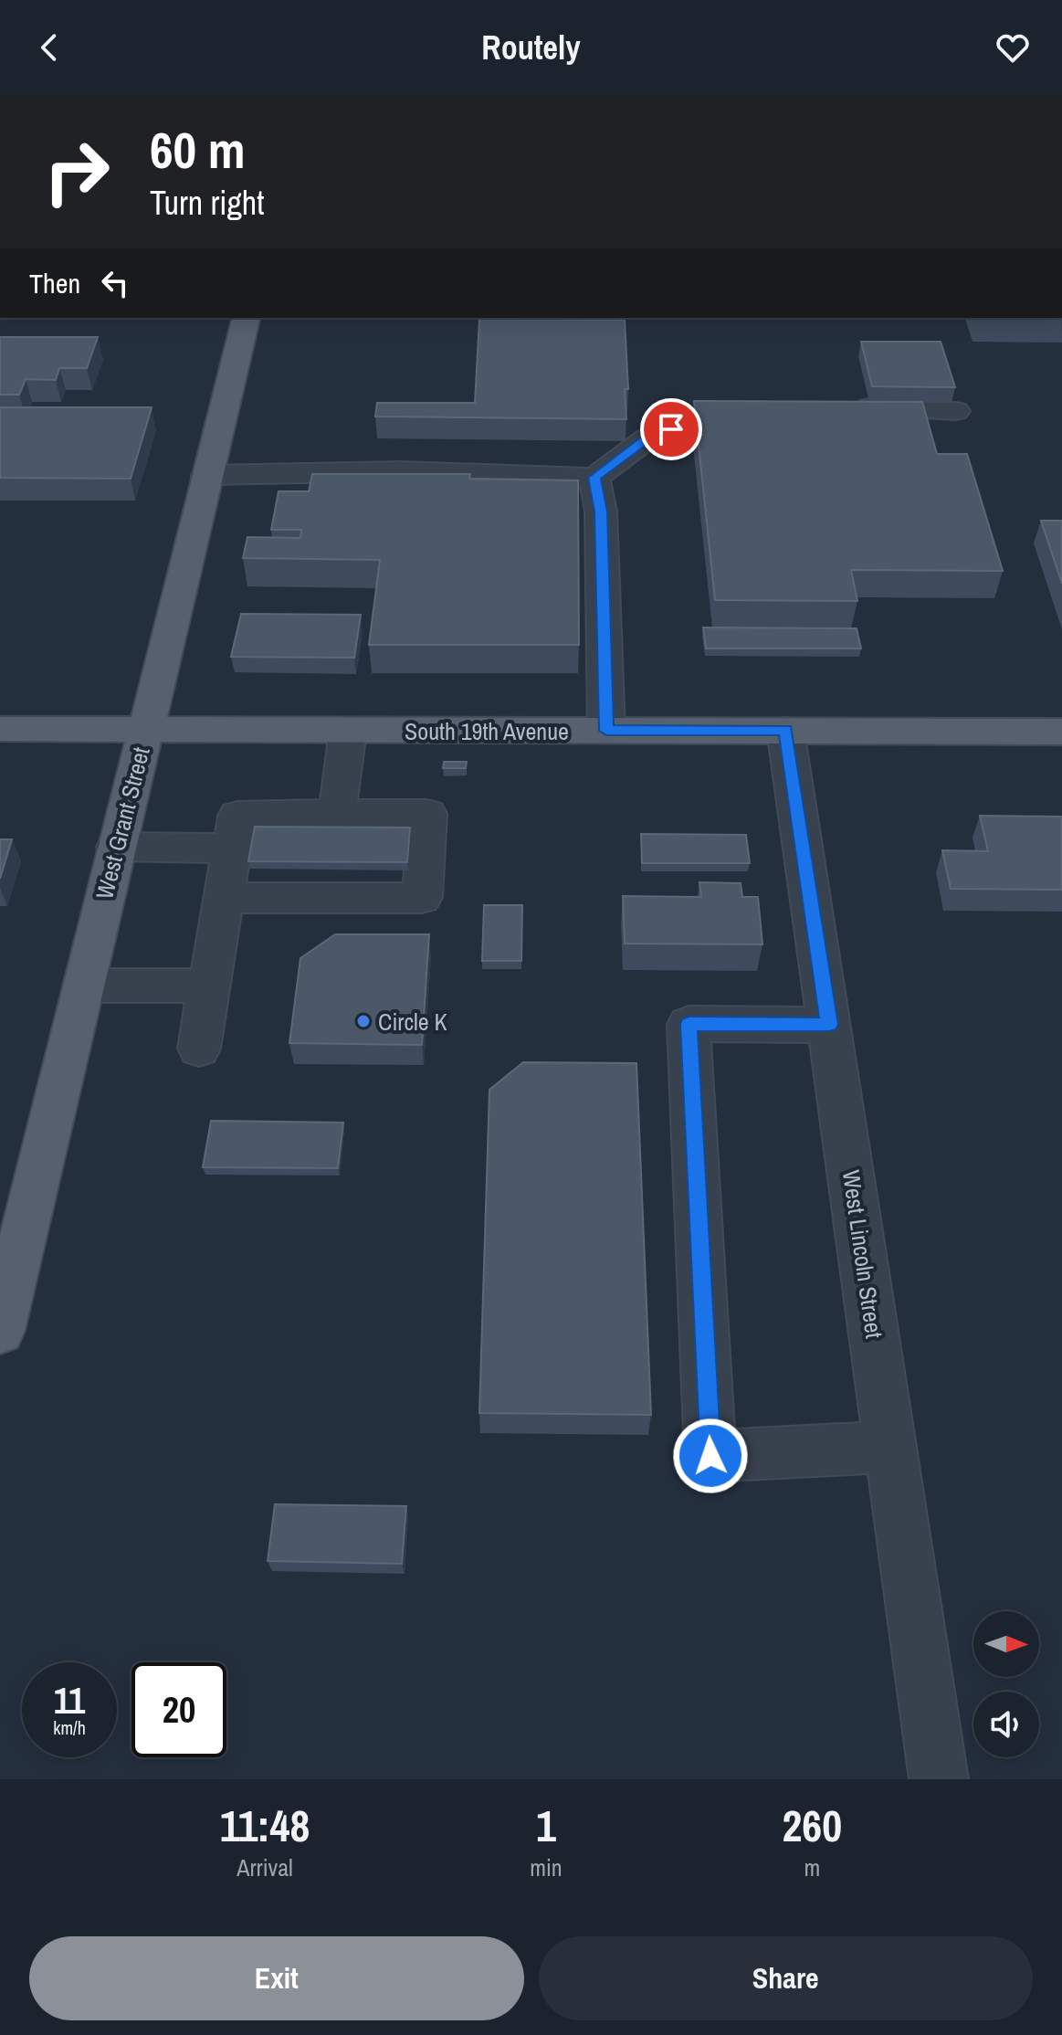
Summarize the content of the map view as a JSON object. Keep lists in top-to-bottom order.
{
  "streets": {
    "main road": ["South 19th Avenue", "West Grant Street"],
    "street": ["West Lincoln Street"]
  },
  "crossings": [
    ["South 19th Avenue", "West Grant Street"],
    ["South 19th Avenue", "West Lincoln Street"]
  ],
  "places": ["Circle K"],
  "north": "right",
  "page": {
    "header": "Routely",
    "turn": ["60 m", "Turn right"],
    "then": "Then",
    "speed": "11 km/h",
    "limit": "20",
    "eta": [
      "11:48",
      "Arrival",
      "1",
      "min",
      "260",
      "m"
    ],
    "buttons": ["Exit", "Share"]
  }
}
